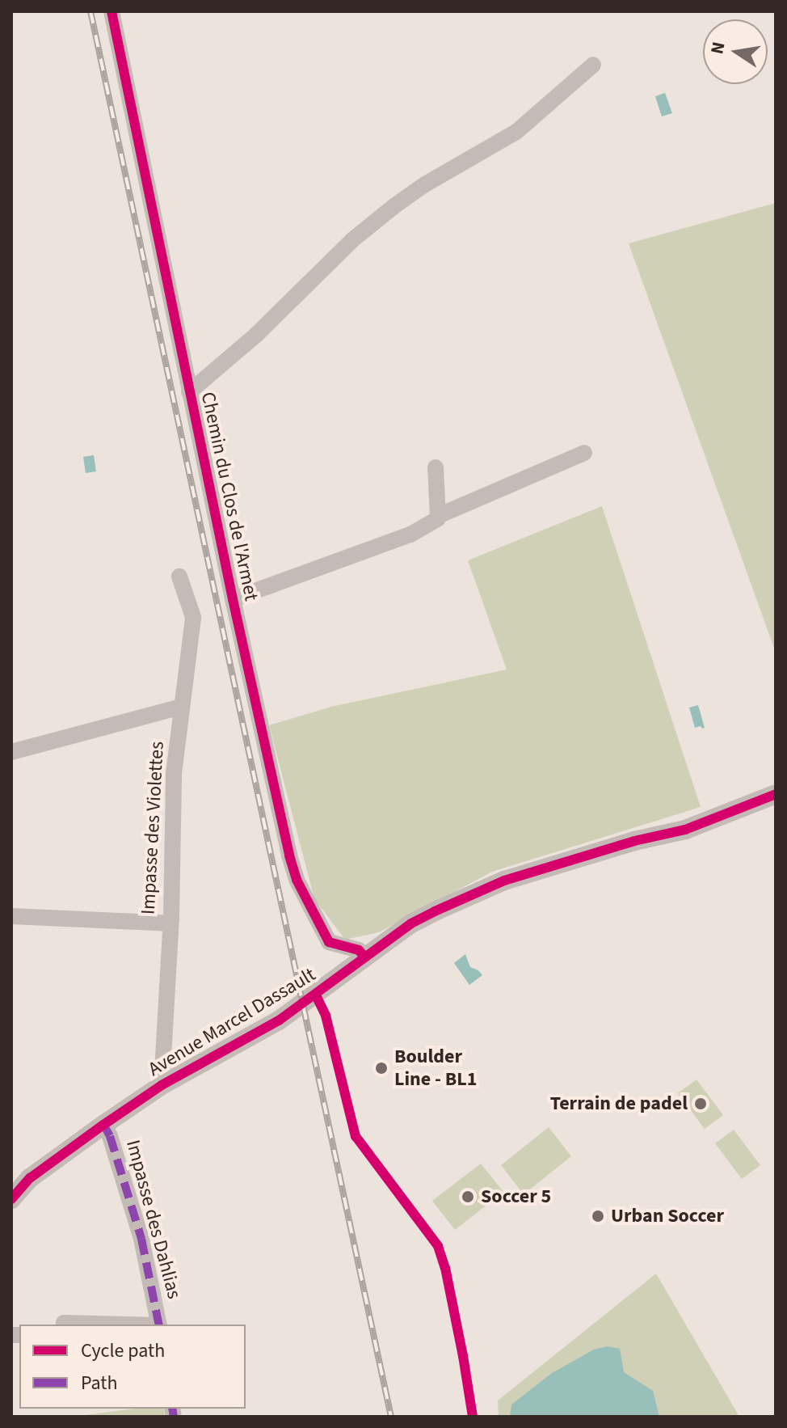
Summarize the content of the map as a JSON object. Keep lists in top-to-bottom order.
{
  "streets": {
    "street": [
      "Chemin du Clos de l'Armet",
      "Impasse des Violettes",
      "Avenue Marcel Dassault",
      "Impasse des Dahlias"
    ]
  },
  "crossings": [
    ["Chemin du Clos de l'Armet", "Avenue Marcel Dassault"],
    ["Impasse des Violettes", "Avenue Marcel Dassault"],
    ["Avenue Marcel Dassault", "Impasse des Dahlias"]
  ],
  "places": [
    "Boulder Line - BL1",
    "Terrain de padel",
    "Soccer 5",
    "Urban Soccer"
  ],
  "legend": ["Cycle path", "Path"],
  "north": "left"
}
